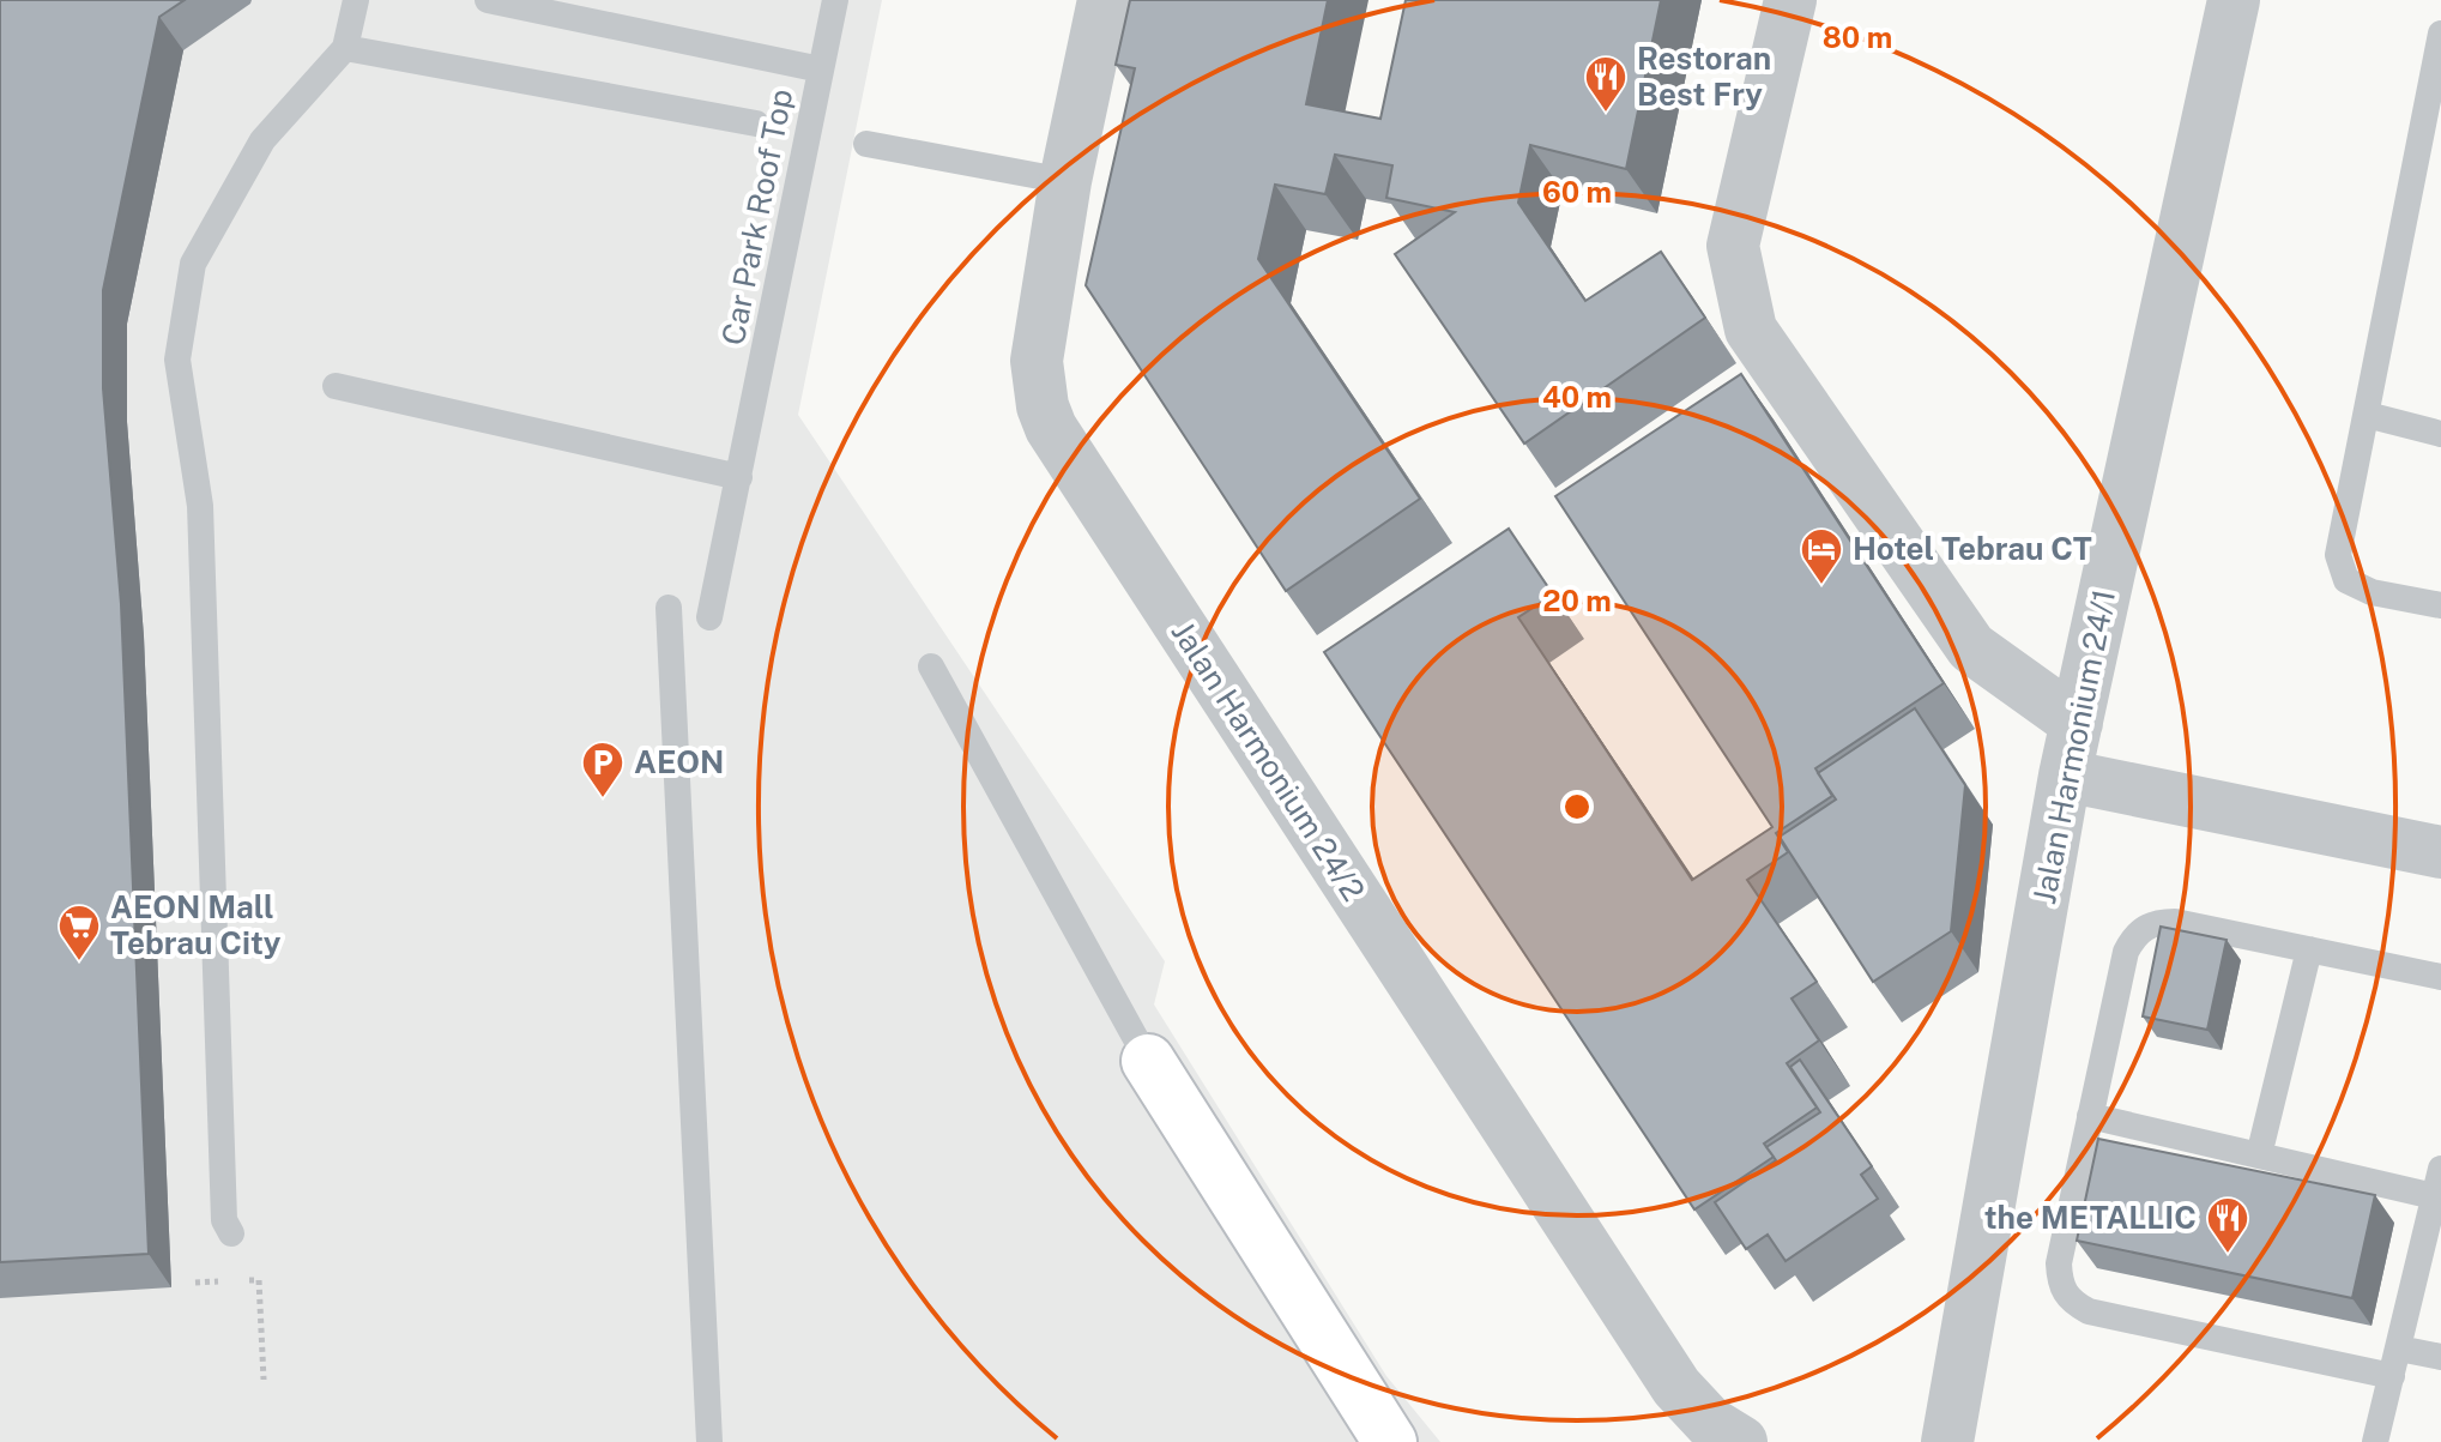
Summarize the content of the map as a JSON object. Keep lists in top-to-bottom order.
{
  "streets": {
    "street": ["Jalan Harmonium 24/1", "Jalan Harmonium 24/2"],
    "lane": ["Car Park Roof Top"]
  },
  "places": {
    "restaurant": ["Restoran Best Fry", "the METALLIC"],
    "hotel": ["Hotel Tebrau CT"],
    "parking": ["AEON"],
    "supermarket": ["AEON Mall Tebrau City"]
  },
  "rings": [
    "80 m",
    "60 m",
    "40 m",
    "20 m"
  ]
}
